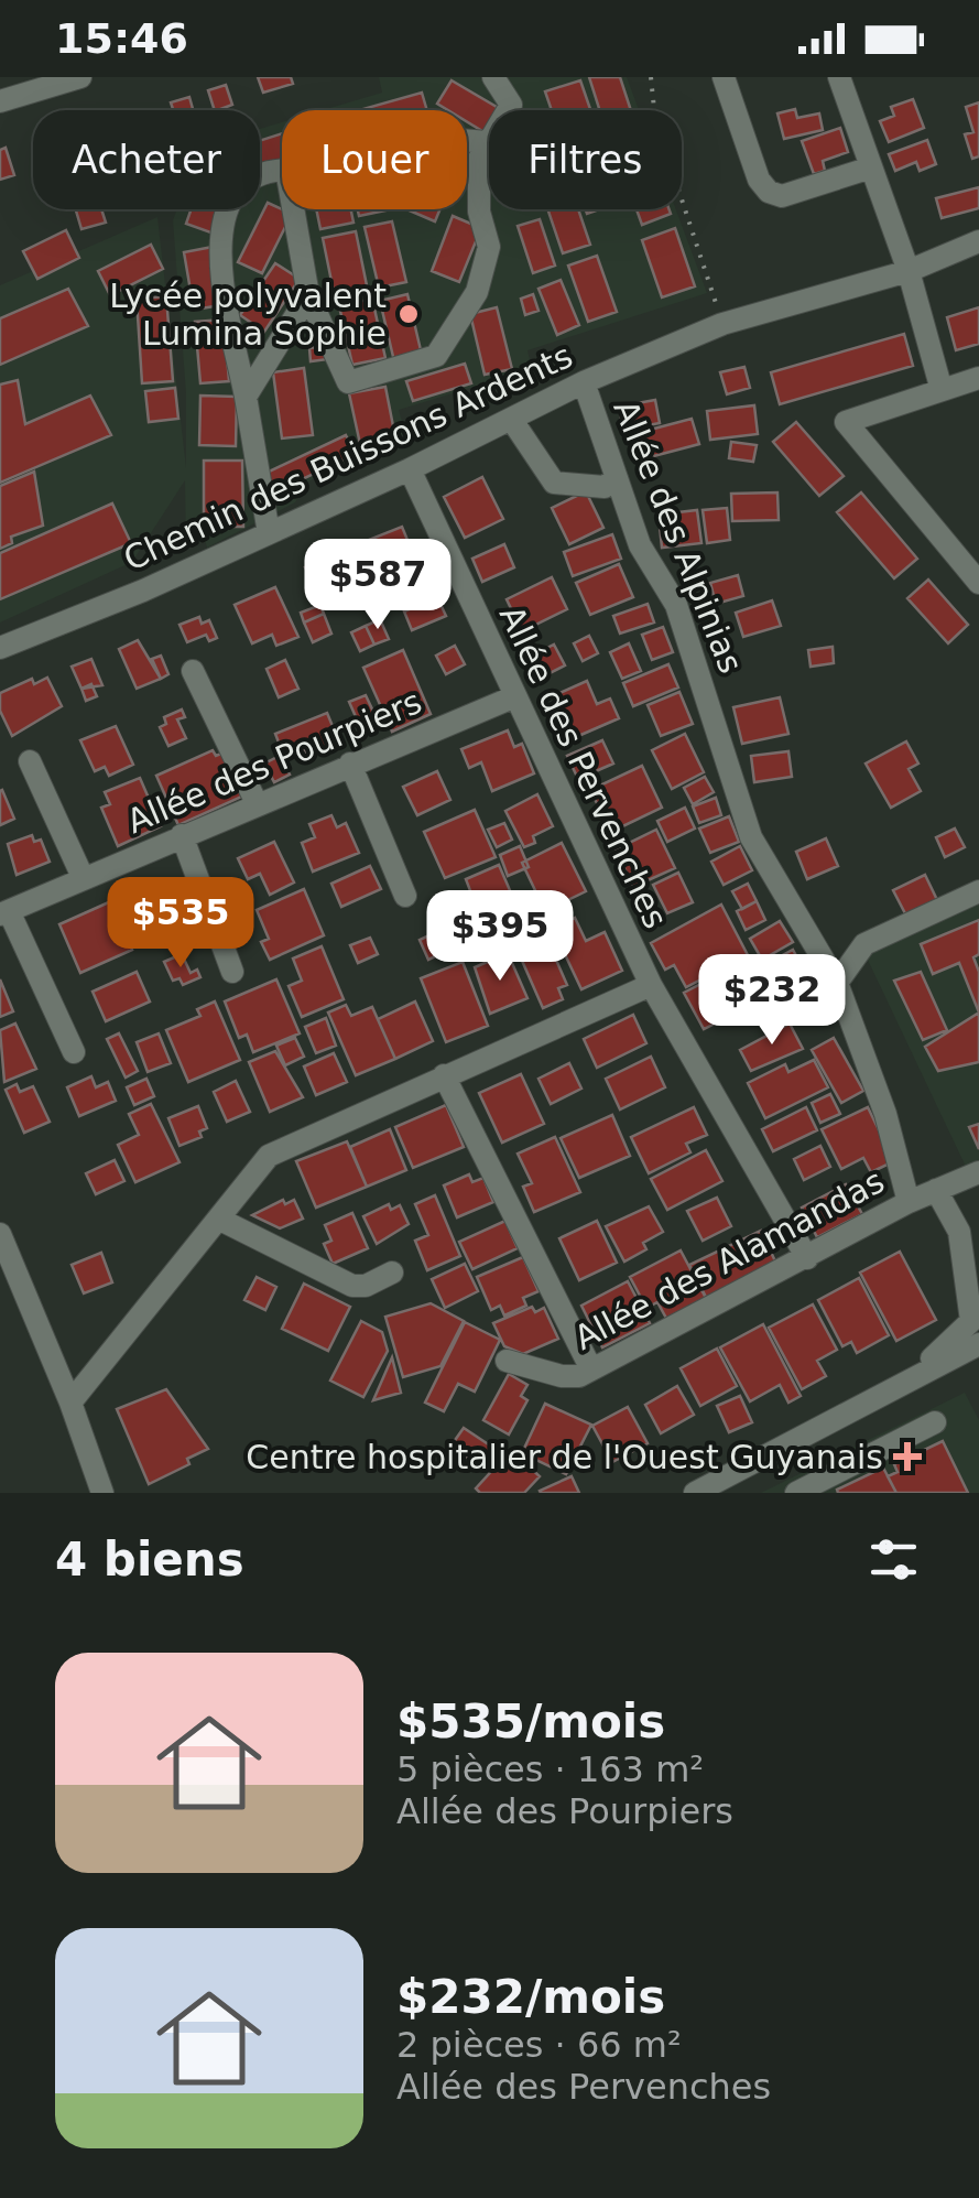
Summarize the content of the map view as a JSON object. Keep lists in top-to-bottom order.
{
  "streets": {
    "street": [
      "Chemin des Buissons Ardents",
      "Allée des Alpinias",
      "Allée des Pourpiers",
      "Allée des Pervenches",
      "Allée des Alamandas"
    ]
  },
  "crossings": [
    ["Chemin des Buissons Ardents", "Allée des Alpinias"],
    ["Chemin des Buissons Ardents", "Allée des Pervenches"],
    ["Allée des Alpinias", "Allée des Alamandas"],
    ["Allée des Pourpiers", "Allée des Pervenches"],
    ["Allée des Pervenches", "Allée des Alamandas"]
  ],
  "places": {
    "other": ["Lycée polyvalent Lumina Sophie"],
    "health": ["Centre hospitalier de l'Ouest Guyanais"]
  },
  "page": {
    "status": "15:46",
    "chip": ["Acheter", "Louer", "Filtres"],
    "price": [
      "$587",
      "$535",
      "$395",
      "$232"
    ],
    "heading": "4 biens",
    "list": [
      {
        "name": "$535/mois",
        "note": "5 pièces · 163 m² · Allée des Pourpiers"
      },
      {
        "name": "$232/mois",
        "note": "2 pièces · 66 m² · Allée des Pervenches"
      }
    ]
  }
}
